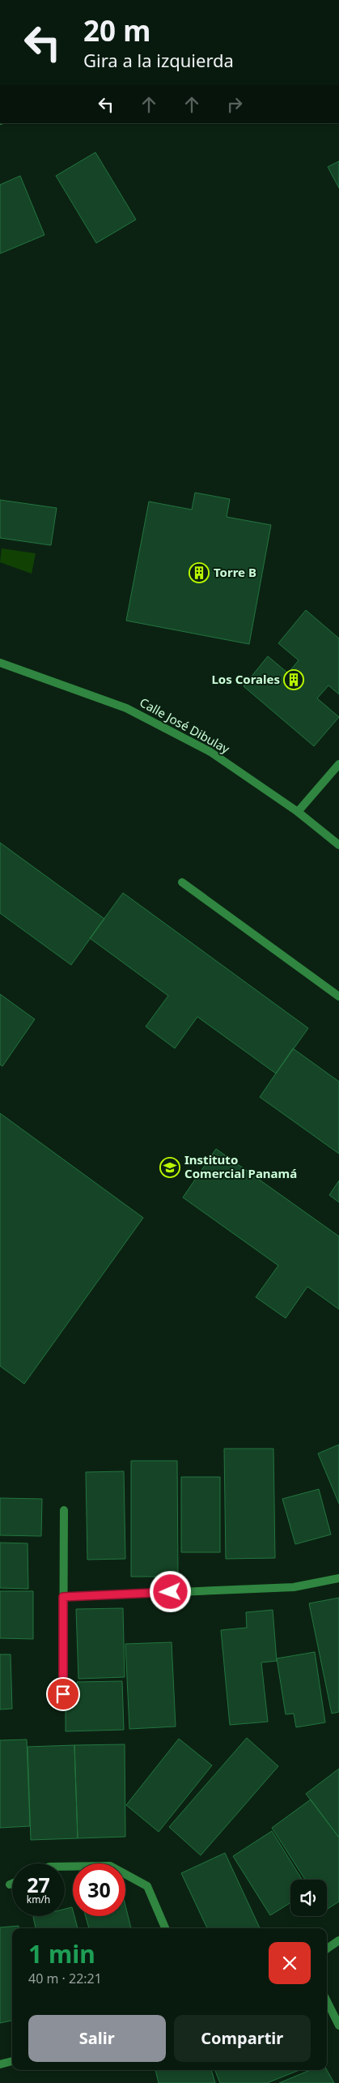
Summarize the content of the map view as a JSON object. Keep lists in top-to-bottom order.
{
  "streets": {
    "street": ["Calle José Dibulay"]
  },
  "places": {
    "building": ["Torre B", "Los Corales"],
    "school or university": ["Instituto Comercial Panamá"]
  },
  "page": {
    "turn": ["20 m", "Gira a la izquierda"],
    "speed": "27 km/h",
    "limit": "30",
    "heading": ["1 min", "40 m · 22:21"],
    "buttons": ["Salir", "Compartir"]
  }
}
